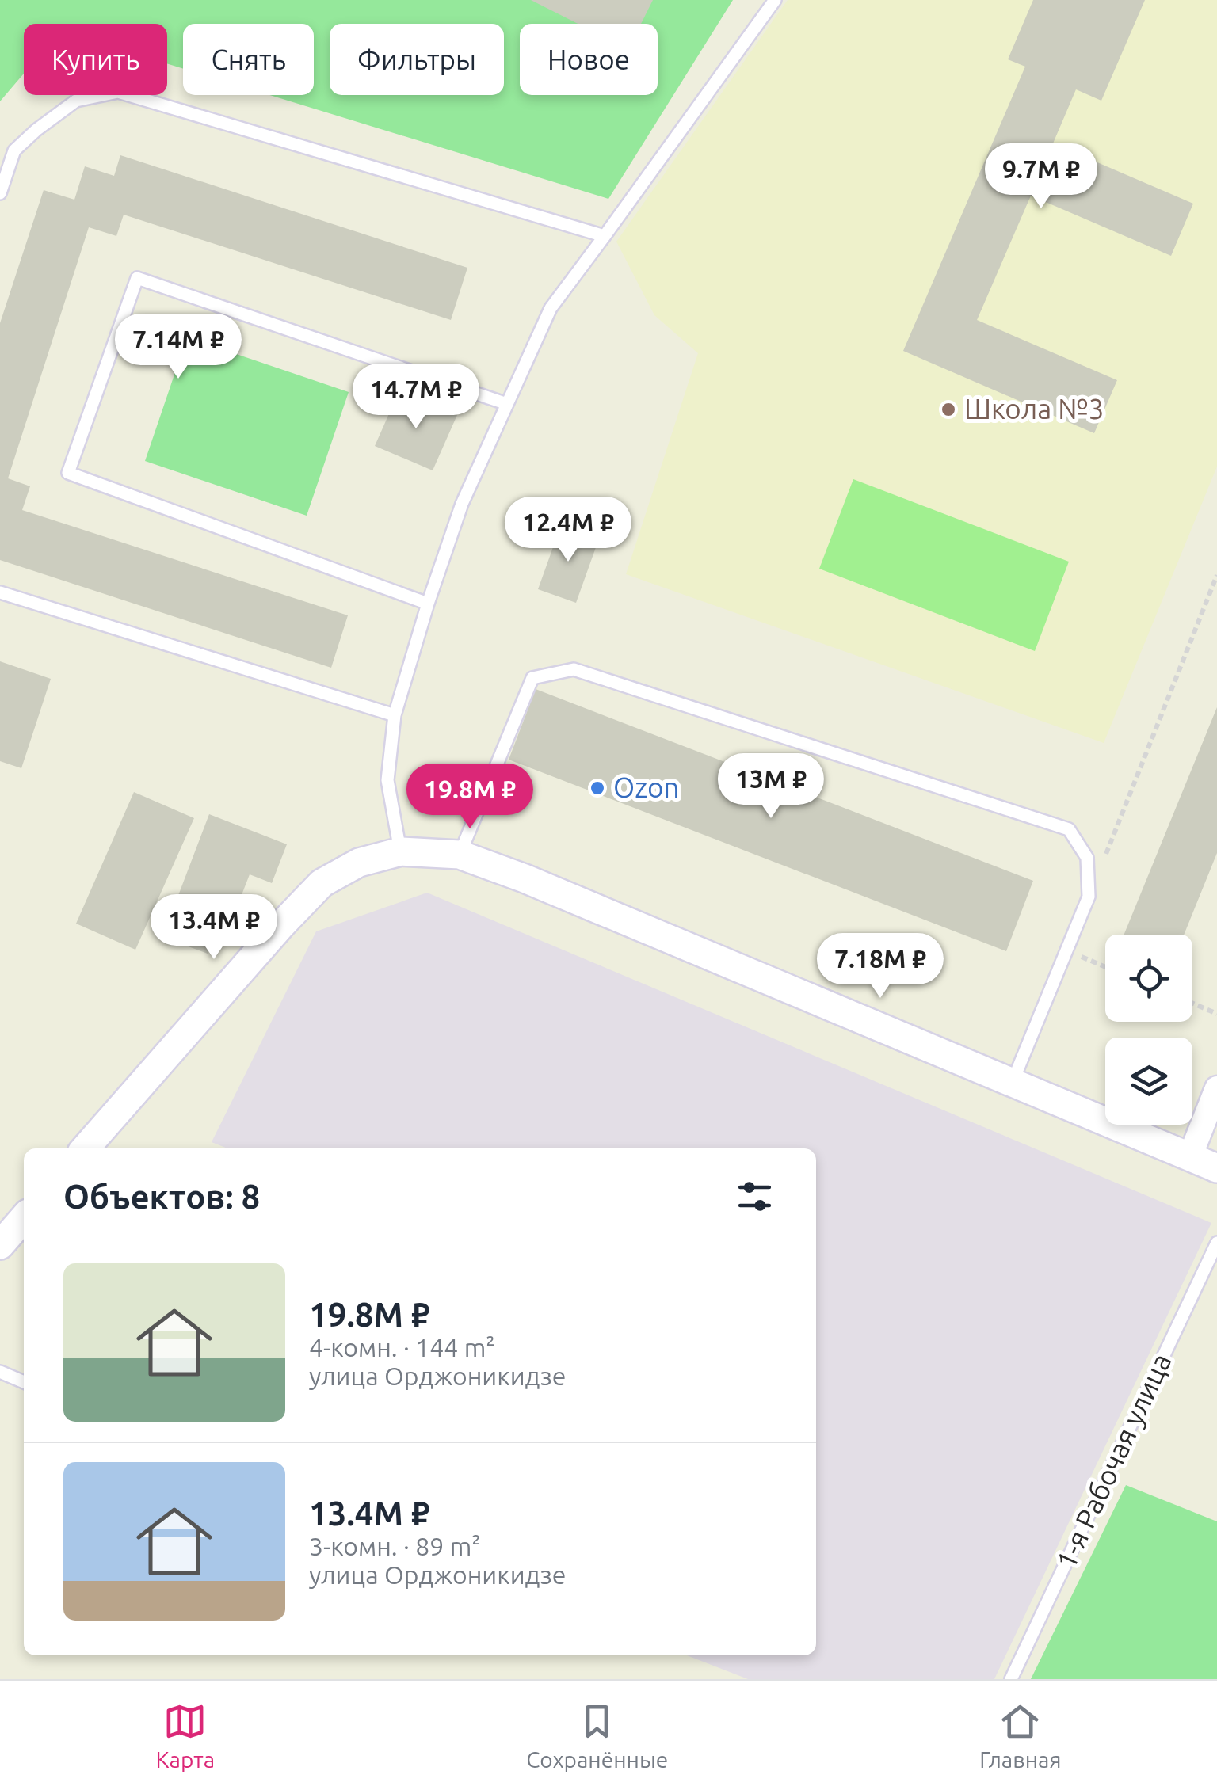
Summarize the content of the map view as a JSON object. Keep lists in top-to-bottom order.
{
  "streets": {
    "lane": ["1-я Рабочая улица"]
  },
  "places": ["Школа №3", "Ozon"],
  "page": {
    "chip": [
      "Купить",
      "Снять",
      "Фильтры",
      "Новое"
    ],
    "price": [
      "9.7M ₽",
      "7.14M ₽",
      "14.7M ₽",
      "12.4M ₽",
      "13M ₽",
      "19.8M ₽",
      "13.4M ₽",
      "7.18M ₽"
    ],
    "heading": "Объектов: 8",
    "list": [
      {
        "name": "19.8M ₽",
        "note": "4-комн. · 144 m² · улица Орджоникидзе"
      },
      {
        "name": "13.4M ₽",
        "note": "3-комн. · 89 m² · улица Орджоникидзе"
      }
    ],
    "tabs": ["Карта", "Сохранённые", "Главная"]
  }
}
